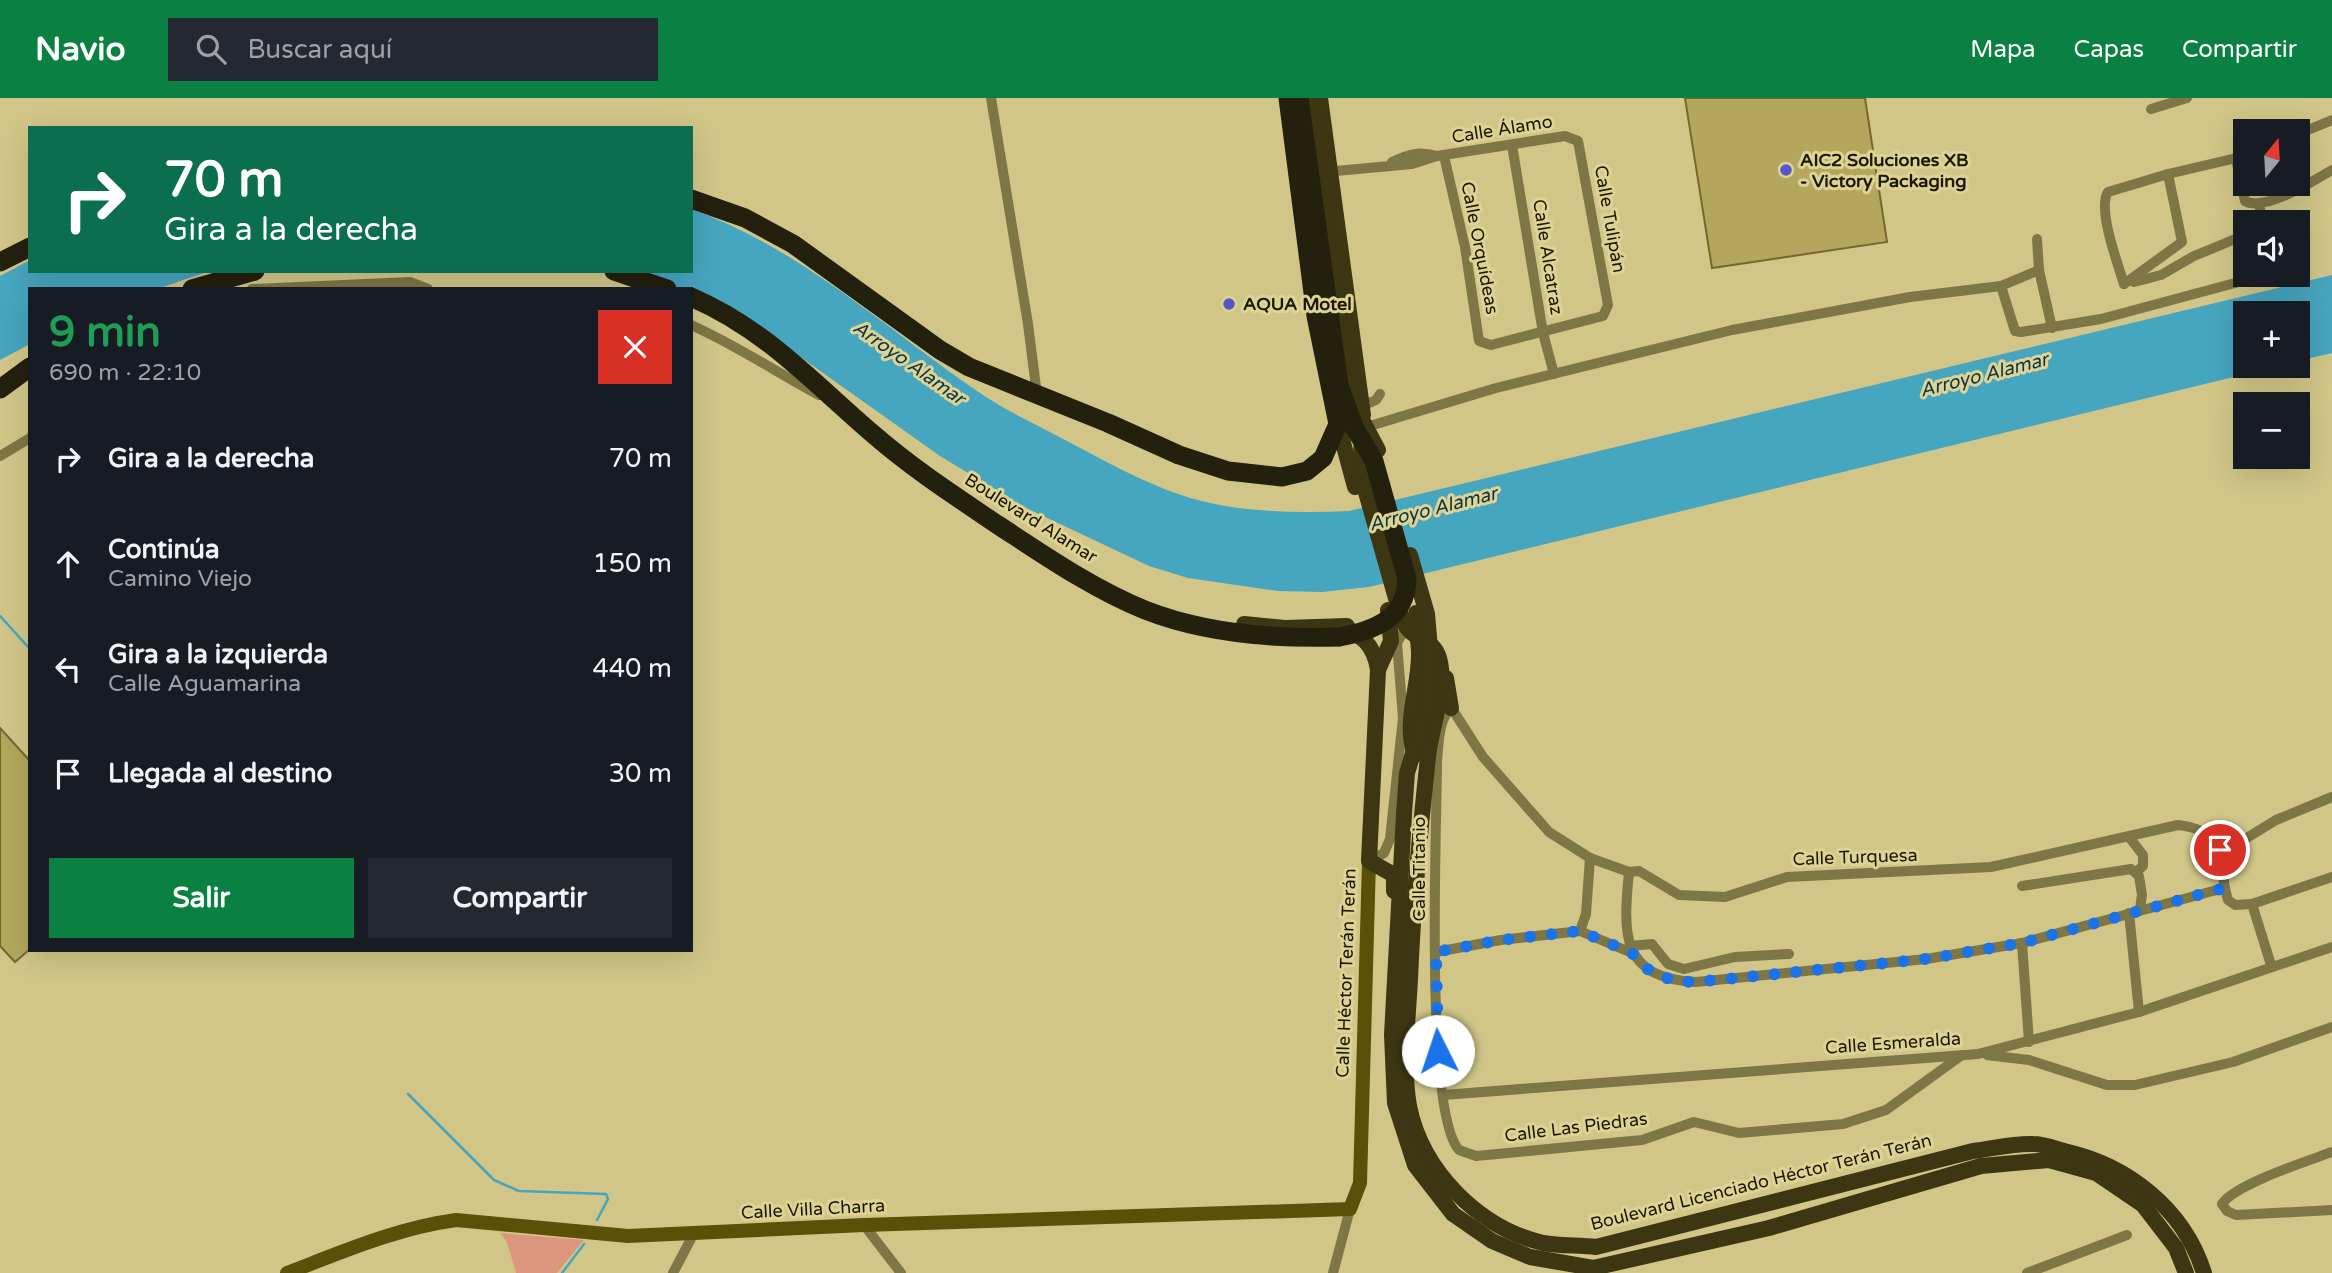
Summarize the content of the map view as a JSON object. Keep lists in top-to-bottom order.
{
  "streets": {
    "highway": ["Boulevard Alamar", "Boulevard Licenciado Héctor Terán Terán"],
    "main road": ["Calle Héctor Terán Terán"],
    "street": [
      "Calle Álamo",
      "Calle Tulipán",
      "Calle Orquídeas",
      "Calle Alcatraz",
      "Calle Turquesa",
      "Calle Titanio",
      "Calle Esmeralda",
      "Calle Las Piedras",
      "Calle Villa Charra"
    ]
  },
  "crossings": [
    ["Calle Álamo", "Calle Tulipán"],
    ["Calle Álamo", "Calle Orquídeas"],
    ["Calle Álamo", "Calle Alcatraz"],
    ["Calle Álamo", "Boulevard Licenciado Héctor Terán Terán"],
    ["Calle Tulipán", "Calle Orquídeas"],
    ["Calle Tulipán", "Calle Alcatraz"],
    ["Calle Orquídeas", "Calle Alcatraz"],
    ["Boulevard Alamar", "Calle Héctor Terán Terán"],
    ["Boulevard Alamar", "Boulevard Licenciado Héctor Terán Terán"],
    ["Calle Turquesa", "Calle Titanio"],
    ["Calle Turquesa", "Boulevard Licenciado Héctor Terán Terán"],
    ["Calle Titanio", "Calle Esmeralda"],
    ["Calle Titanio", "Calle Las Piedras"],
    ["Calle Héctor Terán Terán", "Boulevard Licenciado Héctor Terán Terán"],
    ["Calle Héctor Terán Terán", "Calle Villa Charra"],
    ["Calle Esmeralda", "Calle Las Piedras"]
  ],
  "water": ["Arroyo Alamar"],
  "places": ["AIC2 Soluciones XB - Victory Packaging", "AQUA Motel"],
  "north": "top",
  "page": {
    "header": "Navio",
    "search": "Buscar aquí",
    "nav": ["Mapa", "Capas", "Compartir"],
    "map_buttons": ["+", "−"],
    "turn": ["70 m", "Gira a la derecha"],
    "heading": ["9 min", "690 m · 22:10"],
    "list": [
      {
        "name": "Gira a la derecha",
        "value": "70 m"
      },
      {
        "name": "Continúa",
        "note": "Camino Viejo",
        "value": "150 m"
      },
      {
        "name": "Gira a la izquierda",
        "note": "Calle Aguamarina",
        "value": "440 m"
      },
      {
        "name": "Llegada al destino",
        "value": "30 m"
      }
    ],
    "buttons": ["Salir", "Compartir"]
  }
}
